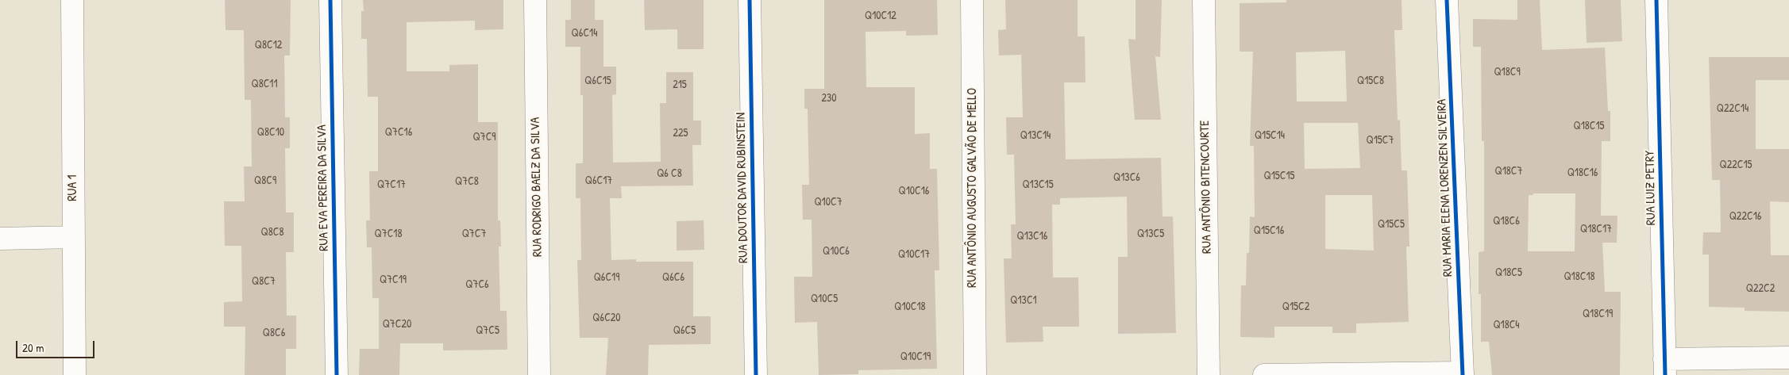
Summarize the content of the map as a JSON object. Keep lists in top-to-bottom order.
{
  "streets": {
    "street": [
      "RUA RODRIGO BAELZ DA SILVA",
      "RUA ANTÔNIO BITENCOURTE",
      "RUA 1",
      "RUA EVA PEREIRA DA SILVA",
      "RUA DOUTOR DAVID RUBINSTEIN",
      "RUA ANTÔNIO AUGUSTO GALVÃO DE MELLO",
      "RUA MARIA ELENA LORENZEN SILVEIRA",
      "RUA LUIZ PETRY"
    ]
  },
  "house_numbers": [
    "Q10C12",
    "Q6C14",
    "Q8C12",
    "Q18C9",
    "Q6C15",
    "Q15C8",
    "Q8C11",
    "215",
    "230",
    "Q22C14",
    "Q18C15",
    "Q8C10",
    "Q7C16",
    "225",
    "Q13C14",
    "Q15C14",
    "Q7C9",
    "Q15C7",
    "Q22C15",
    "Q18C7",
    "Q18C16",
    "Q6 C8",
    "Q15C15",
    "Q13C6",
    "Q8C9",
    "Q6C17",
    "Q7C8",
    "Q7C17",
    "Q13C15",
    "Q10C16",
    "Q10C7",
    "Q22C16",
    "Q18C6",
    "Q15C5",
    "Q18C17",
    "Q15C16",
    "Q8C8",
    "Q7C18",
    "Q7C7",
    "Q13C5",
    "Q13C16",
    "Q10C6",
    "Q10C17",
    "Q18C5",
    "Q18C18",
    "Q6C19",
    "Q6C6",
    "Q7C19",
    "Q8C7",
    "Q7C6",
    "Q22C2",
    "Q10C5",
    "Q13C1",
    "Q10C18",
    "Q15C2",
    "Q18C19",
    "Q6C20",
    "Q7C20",
    "Q18C4",
    "Q7C5",
    "Q6C5",
    "Q8C6",
    "Q10C19"
  ],
  "scale_bar": "20 m"
}
